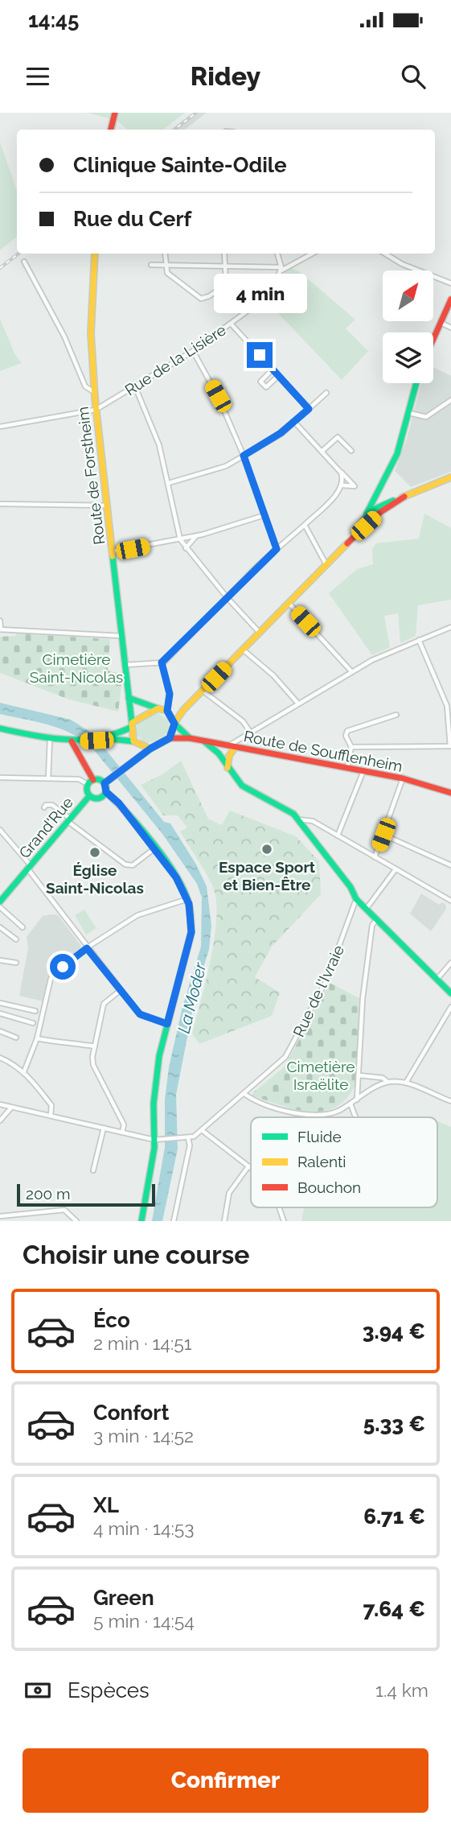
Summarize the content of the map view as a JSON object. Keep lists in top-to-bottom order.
{
  "streets": {
    "main road": ["Route de Forstheim", "Route de Soufflenheim", "Grand'Rue"],
    "street": ["Rue de la Lisière", "Rue de l'Ivraie"]
  },
  "crossings": [
    ["Rue de la Lisière", "Route de Forstheim"],
    ["Route de Forstheim", "Route de Soufflenheim"]
  ],
  "water": ["La Moder"],
  "parks": ["Cimetière Saint-Nicolas", "Cimetière Israëlite"],
  "places": ["Espace Sport et Bien-Être", "Église Saint-Nicolas"],
  "legend": ["Fluide", "Ralenti", "Bouchon"],
  "scale_bar": "200 m",
  "north": "top right",
  "page": {
    "status": "14:45",
    "header": "Ridey",
    "banner": ["Clinique Sainte-Odile", "Rue du Cerf"],
    "bubble": "4 min",
    "scale": "200 m",
    "heading": "Choisir une course",
    "list": [
      {
        "name": "Éco",
        "note": "2 min · 14:51",
        "value": "3.94 €"
      },
      {
        "name": "Confort",
        "note": "3 min · 14:52",
        "value": "5.33 €"
      },
      {
        "name": "XL",
        "note": "4 min · 14:53",
        "value": "6.71 €"
      },
      {
        "name": "Green",
        "note": "5 min · 14:54",
        "value": "7.64 €"
      }
    ],
    "pay": ["Espèces", "1.4 km"],
    "buttons": "Confirmer"
  }
}
